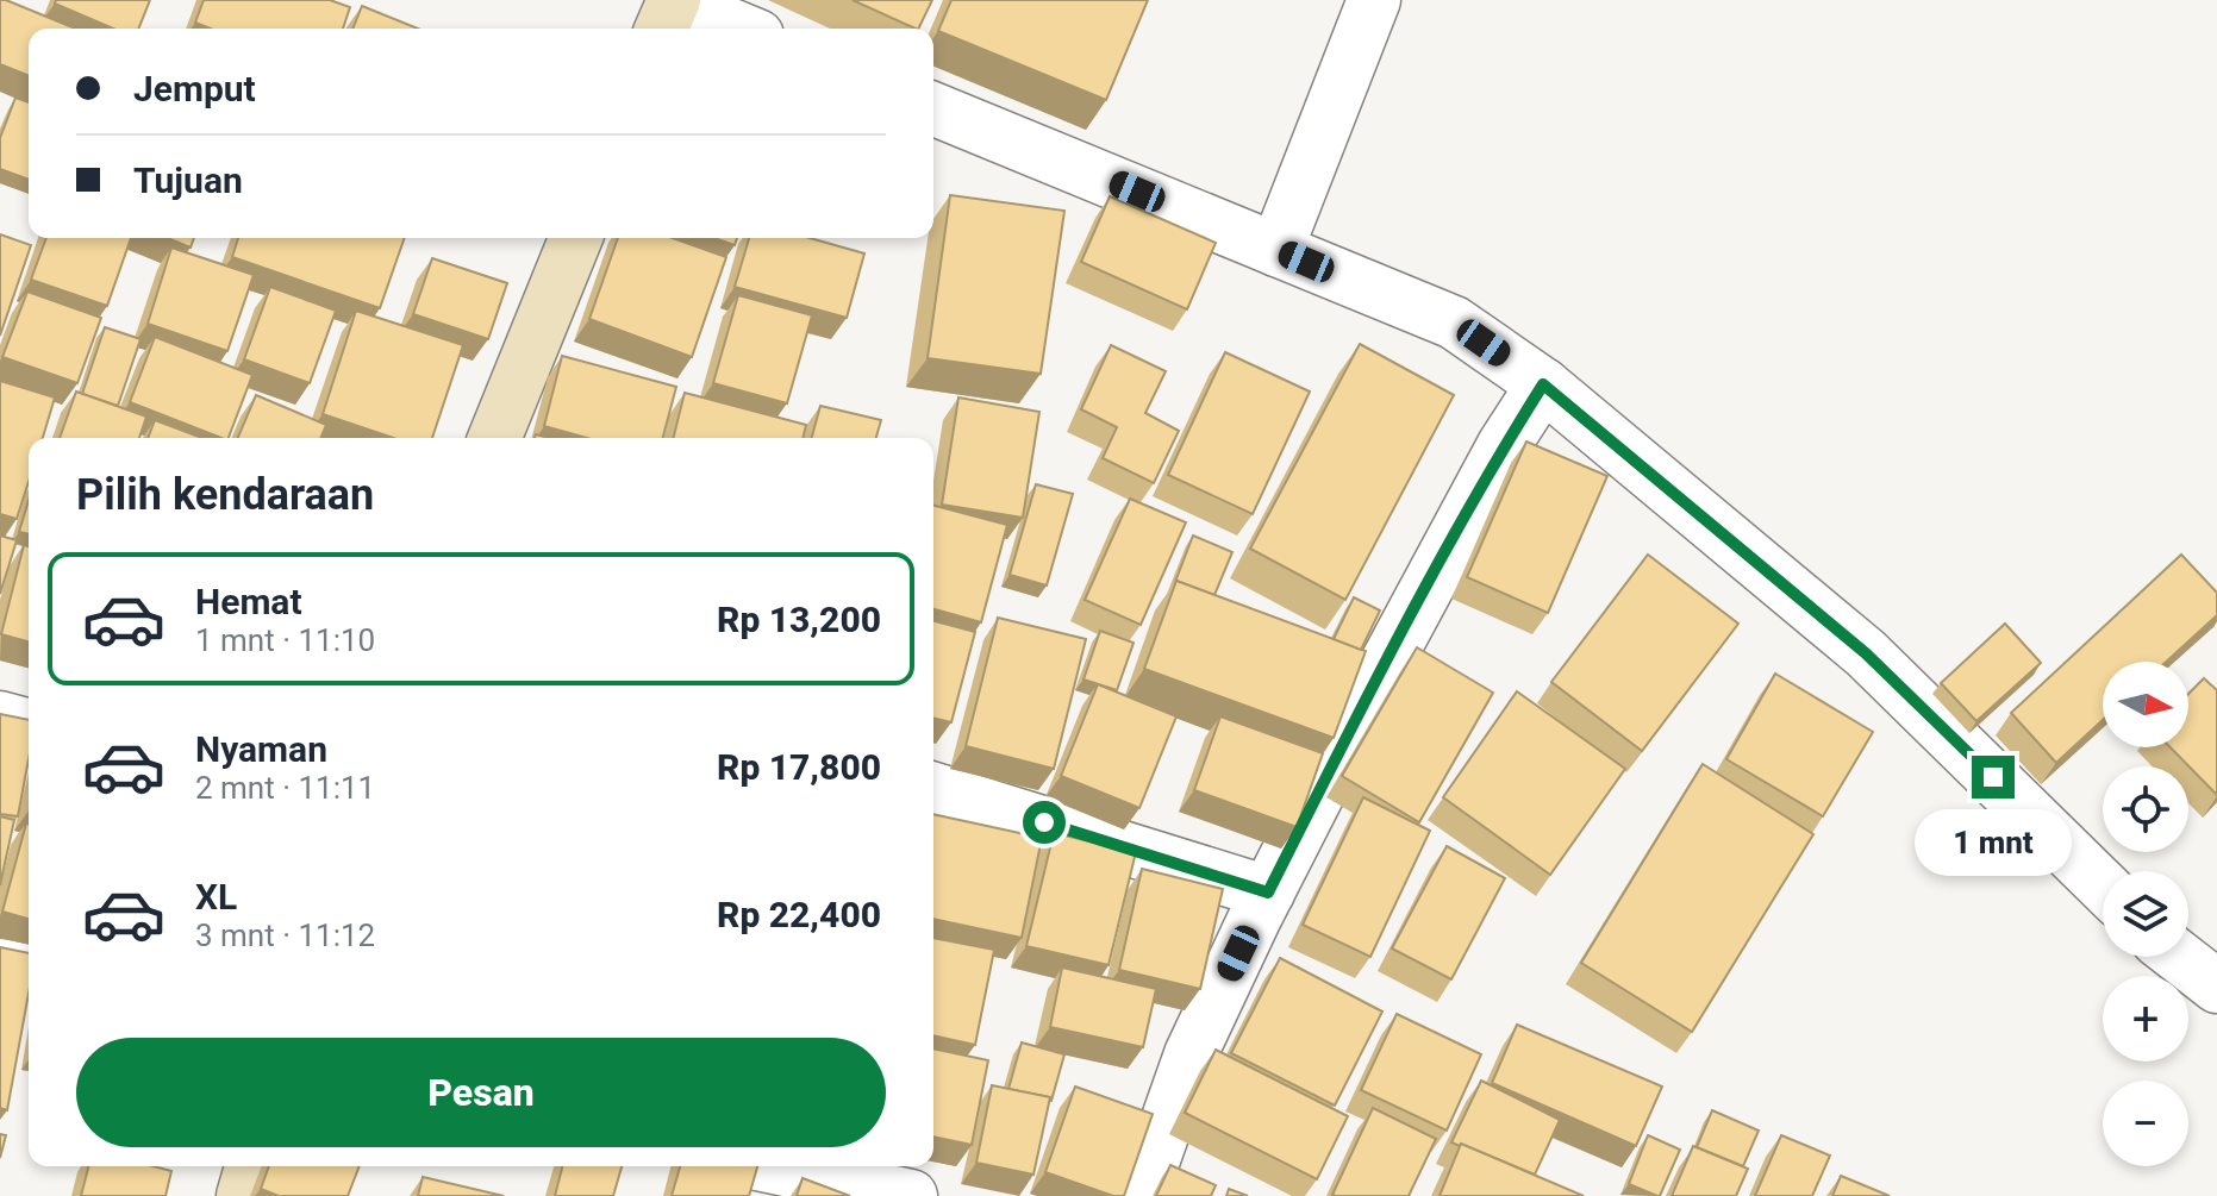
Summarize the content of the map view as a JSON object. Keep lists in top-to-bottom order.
{
  "north": "right",
  "page": {
    "banner": ["Jemput", "Tujuan"],
    "heading": "Pilih kendaraan",
    "list": [
      {
        "name": "Hemat",
        "note": "1 mnt · 11:10",
        "value": "Rp 13,200"
      },
      {
        "name": "Nyaman",
        "note": "2 mnt · 11:11",
        "value": "Rp 17,800"
      },
      {
        "name": "XL",
        "note": "3 mnt · 11:12",
        "value": "Rp 22,400"
      }
    ],
    "map_buttons": ["+", "−"],
    "bubble": "1 mnt",
    "buttons": "Pesan"
  }
}
